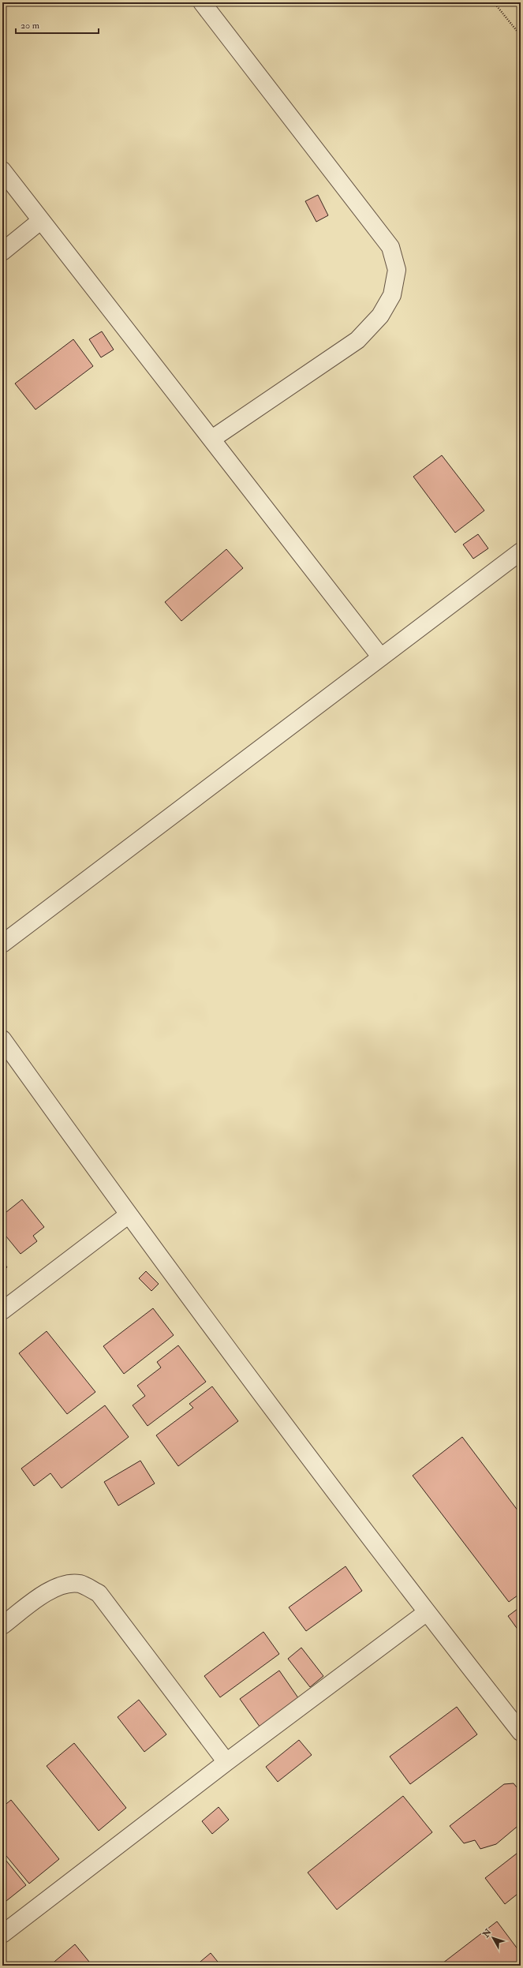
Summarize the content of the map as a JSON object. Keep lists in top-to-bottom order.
{
  "scale_bar": "20 m",
  "north": "top left"
}
